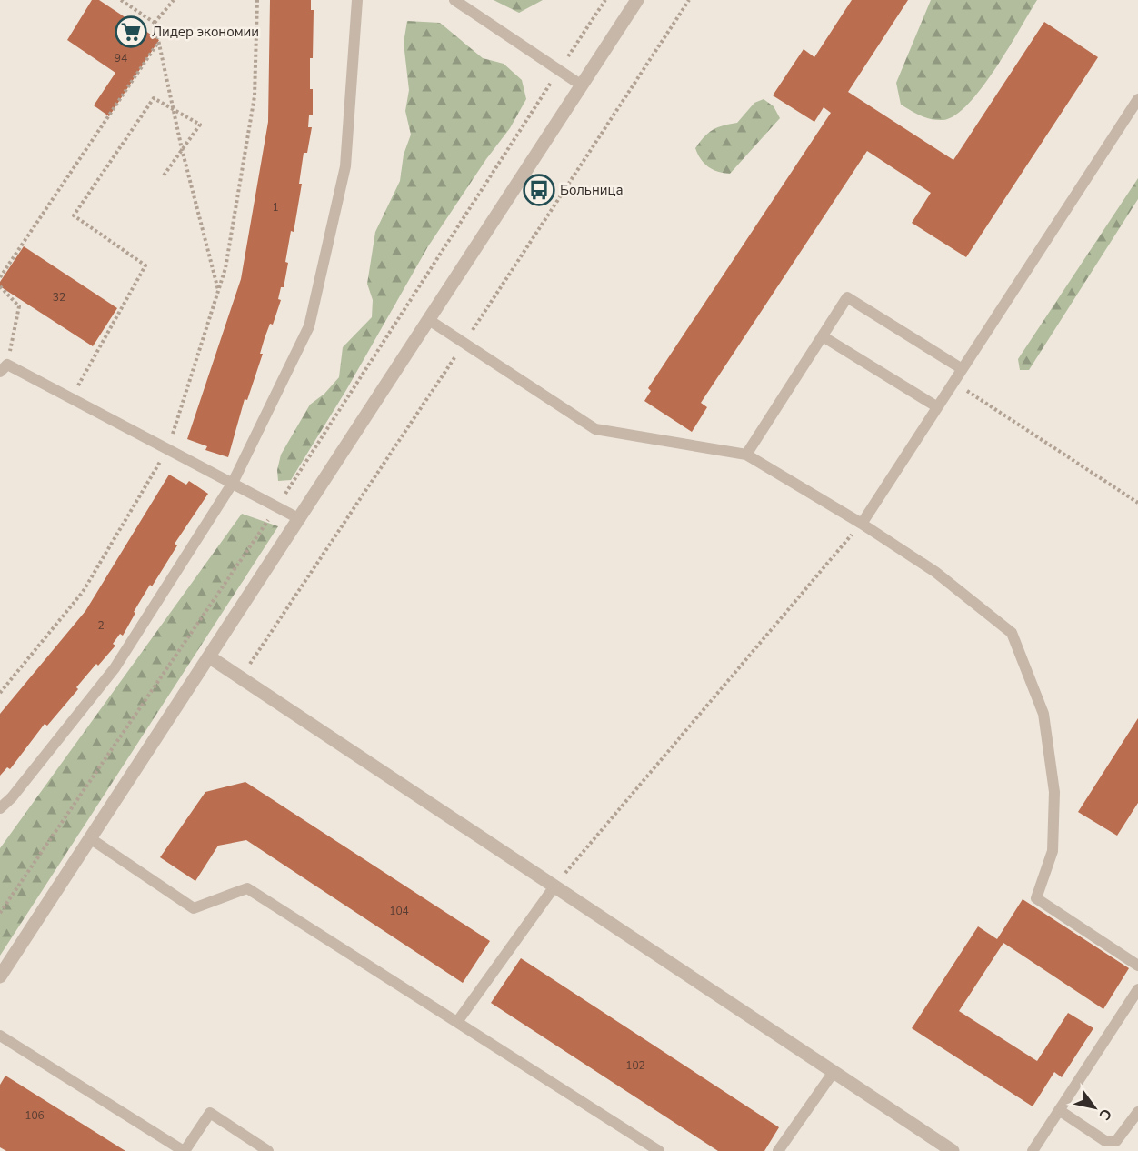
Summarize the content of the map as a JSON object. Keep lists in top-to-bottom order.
{
  "places": {
    "supermarket": ["Лидер экономии"],
    "bus stop": ["Больница"]
  },
  "house_numbers": [
    "94",
    "1",
    "32",
    "2",
    "104",
    "102",
    "106"
  ],
  "north": "bottom right"
}
